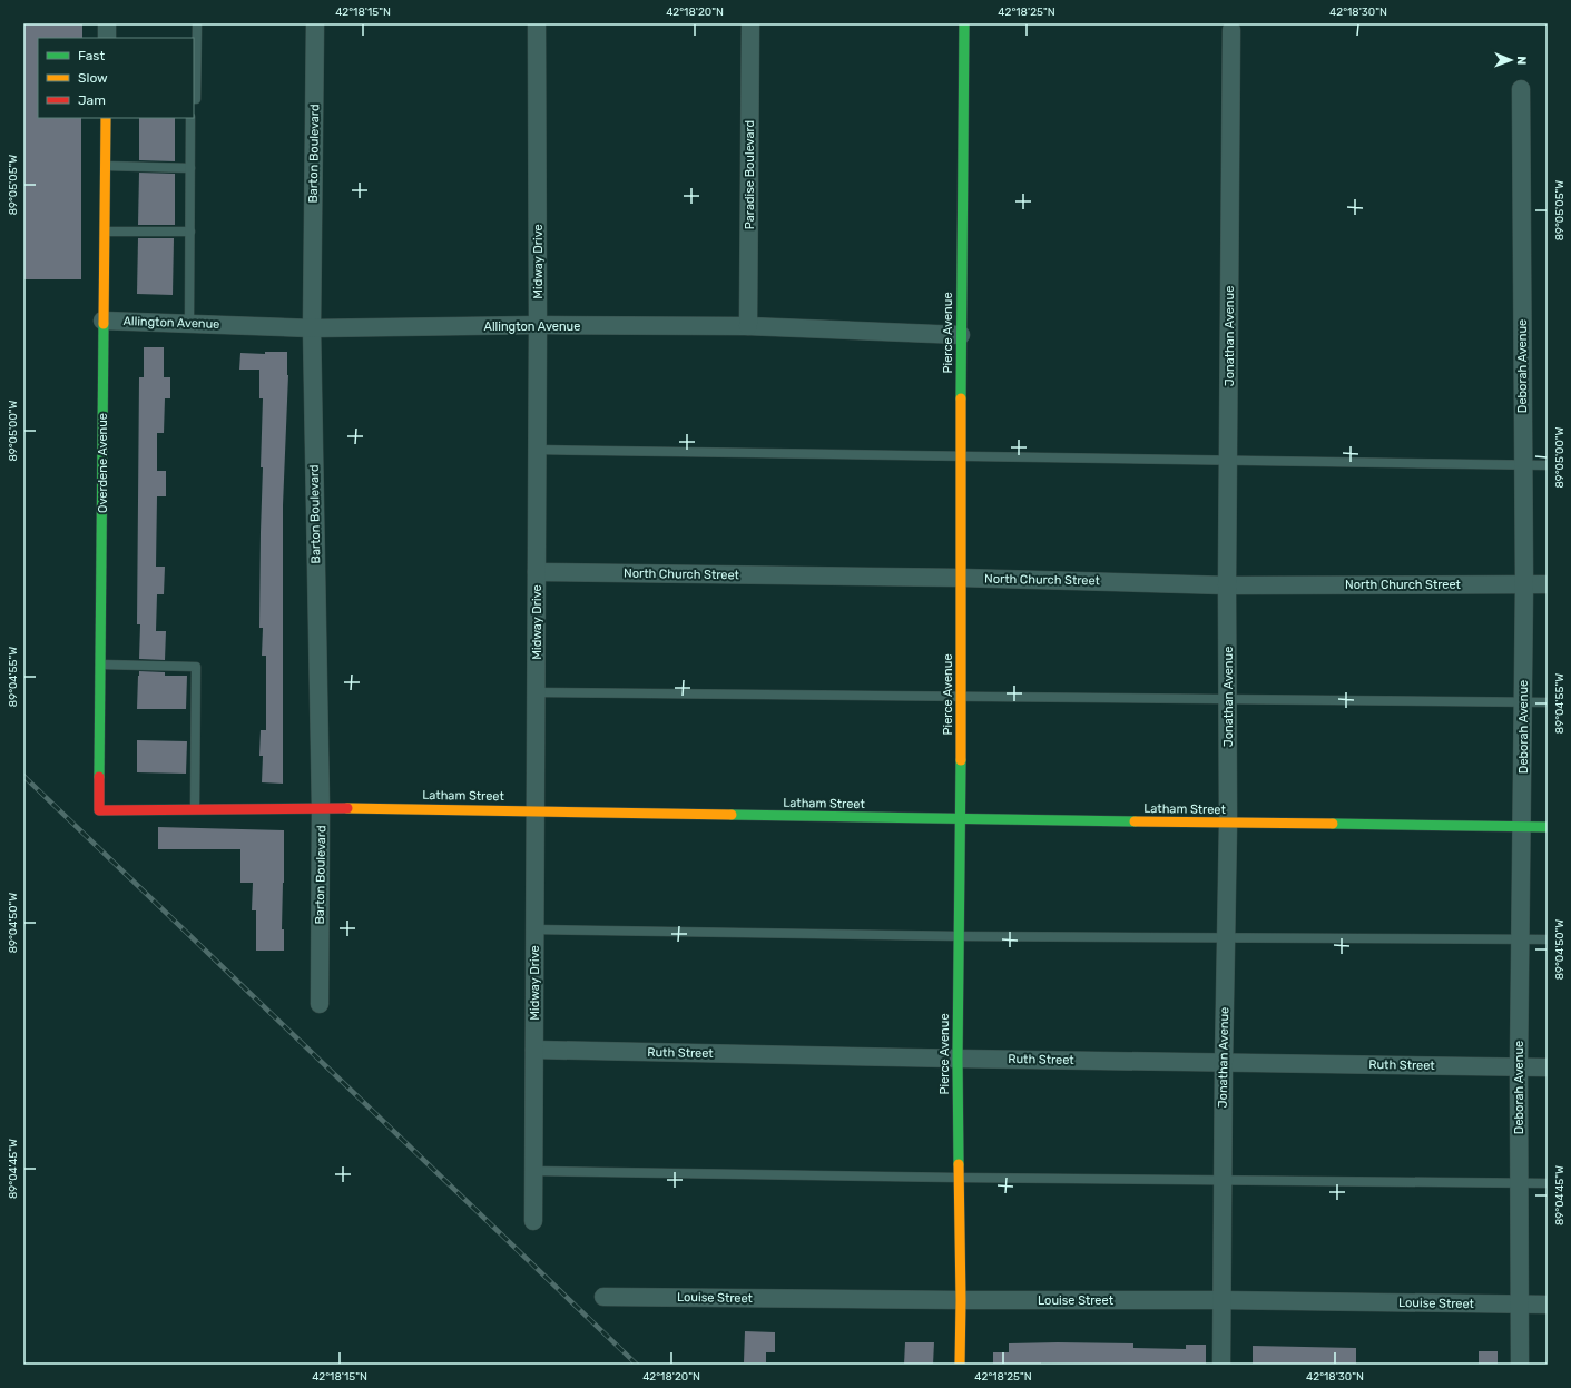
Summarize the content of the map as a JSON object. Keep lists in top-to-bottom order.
{
  "streets": {
    "street": [
      "Barton Boulevard",
      "Paradise Boulevard",
      "Midway Drive",
      "Allington Avenue",
      "Pierce Avenue",
      "Jonathan Avenue",
      "Deborah Avenue",
      "Overdene Avenue",
      "North Church Street",
      "Latham Street",
      "Ruth Street",
      "Louise Street"
    ]
  },
  "crossings": [
    ["Barton Boulevard", "Allington Avenue"],
    ["Barton Boulevard", "Latham Street"],
    ["Paradise Boulevard", "Allington Avenue"],
    ["Midway Drive", "Allington Avenue"],
    ["Midway Drive", "North Church Street"],
    ["Midway Drive", "Latham Street"],
    ["Midway Drive", "Ruth Street"],
    ["Allington Avenue", "Pierce Avenue"],
    ["Allington Avenue", "Overdene Avenue"],
    ["Pierce Avenue", "North Church Street"],
    ["Pierce Avenue", "Latham Street"],
    ["Pierce Avenue", "Ruth Street"],
    ["Pierce Avenue", "Louise Street"],
    ["Jonathan Avenue", "North Church Street"],
    ["Jonathan Avenue", "Latham Street"],
    ["Jonathan Avenue", "Ruth Street"],
    ["Jonathan Avenue", "Louise Street"],
    ["Deborah Avenue", "North Church Street"],
    ["Deborah Avenue", "Latham Street"],
    ["Deborah Avenue", "Ruth Street"],
    ["Deborah Avenue", "Louise Street"],
    ["Overdene Avenue", "Latham Street"]
  ],
  "legend": ["Fast", "Slow", "Jam"],
  "north": "right",
  "coordinates": [
    "42°18'15\"N",
    "42°18'20\"N",
    "42°18'25\"N",
    "42°18'30\"N",
    "89°05'05\"W",
    "89°05'00\"W",
    "89°04'55\"W",
    "89°04'50\"W",
    "89°04'45\"W"
  ]
}
